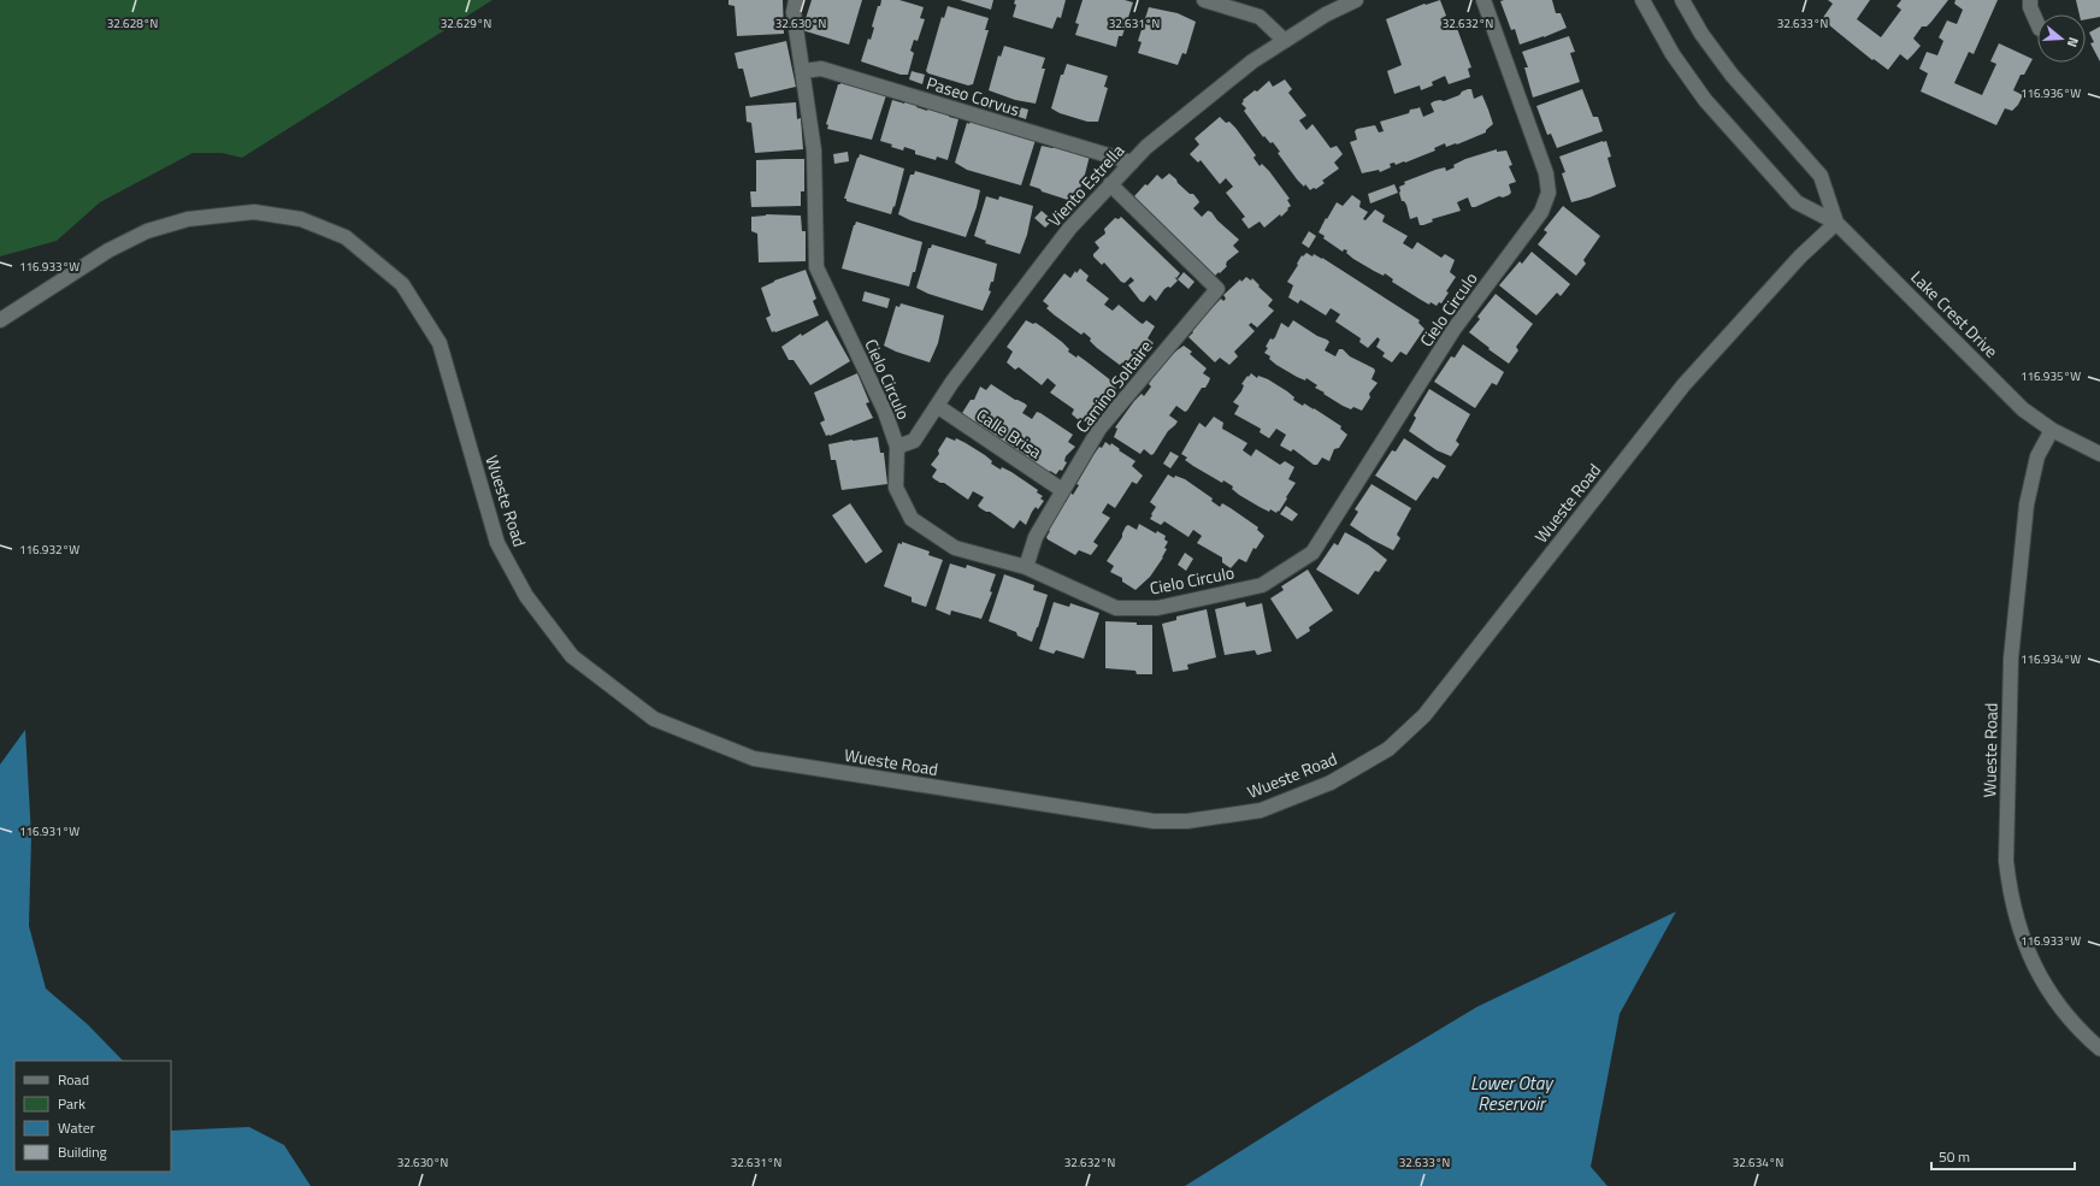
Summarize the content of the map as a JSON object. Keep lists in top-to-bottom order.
{
  "streets": {
    "street": [
      "Paseo Corvus",
      "Viento Estrella",
      "Cielo Circulo",
      "Lake Crest Drive",
      "Camino Soltaire",
      "Calle Brisa",
      "Wueste Road"
    ]
  },
  "crossings": [
    ["Paseo Corvus", "Viento Estrella"],
    ["Paseo Corvus", "Cielo Circulo"],
    ["Viento Estrella", "Cielo Circulo"],
    ["Viento Estrella", "Camino Soltaire"],
    ["Viento Estrella", "Calle Brisa"],
    ["Cielo Circulo", "Camino Soltaire"],
    ["Lake Crest Drive", "Wueste Road"],
    ["Camino Soltaire", "Calle Brisa"]
  ],
  "water": ["Lower Otay Reservoir"],
  "legend": [
    "Road",
    "Park",
    "Water",
    "Building"
  ],
  "scale_bar": "50 m",
  "north": "right",
  "coordinates": [
    "32.628°N",
    "32.629°N",
    "32.630°N",
    "32.631°N",
    "32.632°N",
    "32.633°N",
    "116.936°W",
    "116.933°W",
    "116.935°W",
    "116.932°W",
    "116.934°W",
    "116.931°W",
    "32.634°N"
  ]
}
